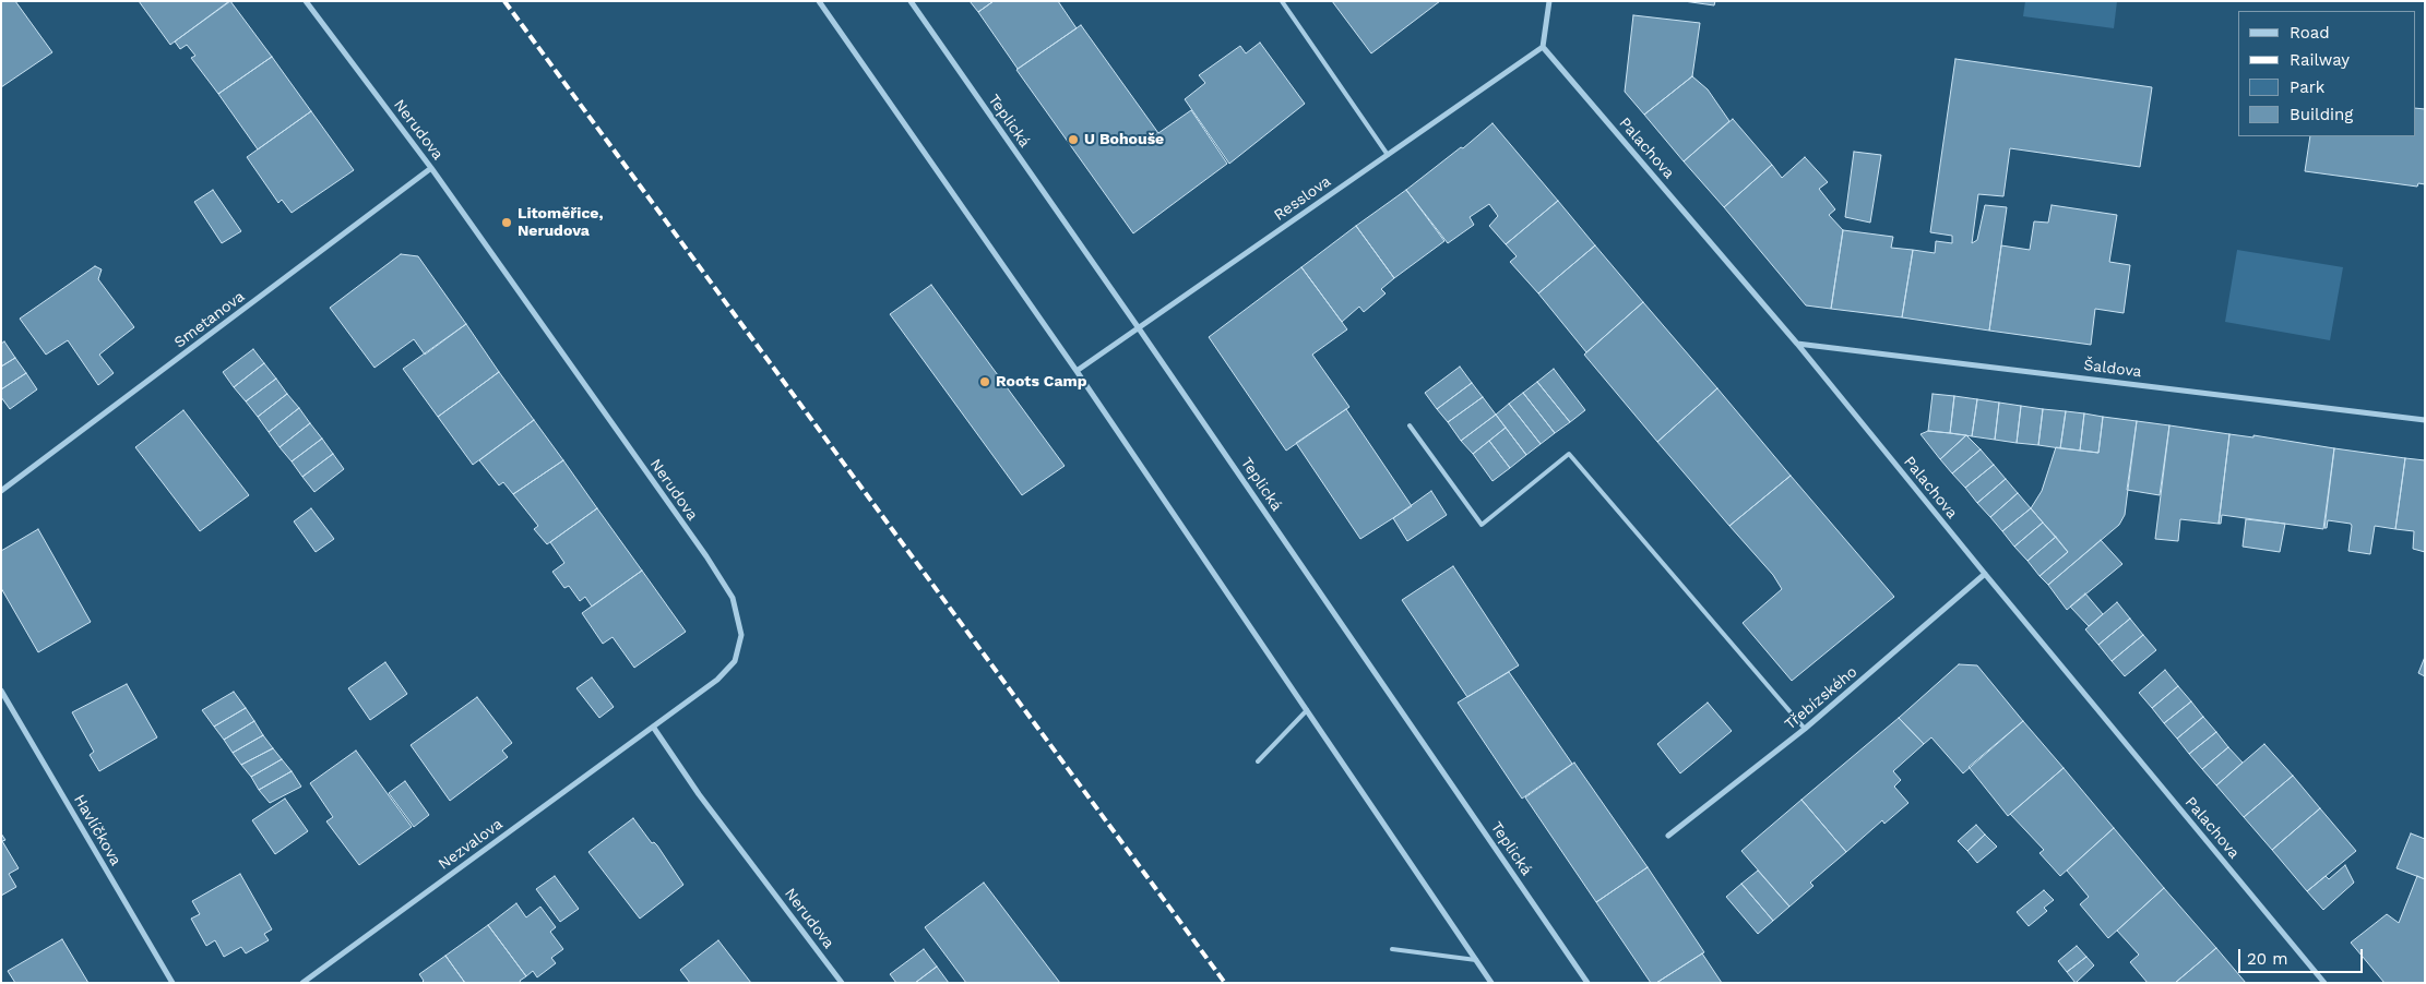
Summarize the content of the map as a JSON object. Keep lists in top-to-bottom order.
{
  "streets": {
    "street": [
      "Teplická",
      "Nerudova",
      "Palachova",
      "Resslova",
      "Smetanova",
      "Šaldova",
      "Třebízského",
      "Havlíčkova",
      "Nezvalova"
    ]
  },
  "crossings": [
    ["Teplická", "Resslova"],
    ["Nerudova", "Smetanova"],
    ["Nerudova", "Nezvalova"],
    ["Palachova", "Resslova"],
    ["Palachova", "Šaldova"],
    ["Palachova", "Třebízského"]
  ],
  "places": ["U Bohouše", "Litoměřice, Nerudova", "Roots Camp"],
  "legend": [
    "Road",
    "Railway",
    "Park",
    "Building"
  ],
  "scale_bar": "20 m"
}
